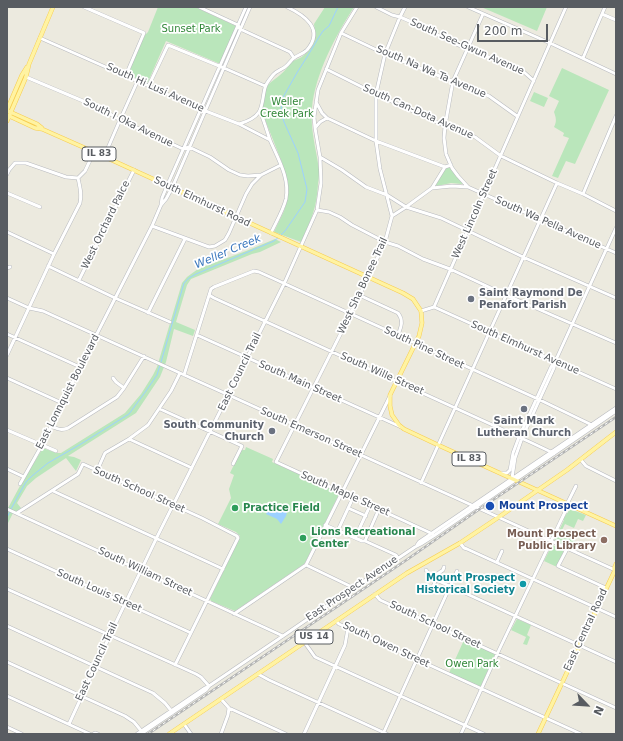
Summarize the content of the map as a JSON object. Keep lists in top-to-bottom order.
{
  "streets": {
    "main road": [
      "IL 83",
      "South Elmhurst Road",
      "South Main Street",
      "East Central Road",
      "US 14"
    ],
    "street": [
      "South See-Gwun Avenue",
      "South Na Wa Ta Avenue",
      "South Hi Lusi Avenue",
      "South Can-Dota Avenue",
      "South I Oka Avenue",
      "West Lincoln Street",
      "South Wa Pella Avenue",
      "West Orchard Palce",
      "West Sha Bonee Trail",
      "South Pine Street",
      "South Elmhurst Avenue",
      "East Council Trail",
      "South Wille Street",
      "East Lonnquist Boulevard",
      "South Emerson Street",
      "South School Street",
      "South Maple Street",
      "South William Street",
      "East Prospect Avenue",
      "South Louis Street",
      "South Owen Street"
    ]
  },
  "crossings": [
    ["South See-Gwun Avenue", "West Lincoln Street"],
    ["South See-Gwun Avenue", "West Sha Bonee Trail"],
    ["South Na Wa Ta Avenue", "West Lincoln Street"],
    ["South Na Wa Ta Avenue", "West Sha Bonee Trail"],
    ["South Na Wa Ta Avenue", "East Council Trail"],
    ["South Can-Dota Avenue", "West Lincoln Street"],
    ["South Can-Dota Avenue", "West Sha Bonee Trail"],
    ["South Can-Dota Avenue", "East Council Trail"],
    ["South Elmhurst Road", "West Orchard Palce"],
    ["South Elmhurst Road", "West Sha Bonee Trail"],
    ["South Elmhurst Road", "East Council Trail"],
    ["West Lincoln Street", "South Wa Pella Avenue"],
    ["West Lincoln Street", "South Elmhurst Avenue"],
    ["West Sha Bonee Trail", "South Pine Street"],
    ["West Sha Bonee Trail", "South Wille Street"],
    ["West Sha Bonee Trail", "South Main Street"],
    ["West Sha Bonee Trail", "South Emerson Street"],
    ["West Sha Bonee Trail", "South Maple Street"],
    ["South Pine Street", "East Council Trail"],
    ["South Pine Street", "South Wille Street"],
    ["East Council Trail", "South Wille Street"],
    ["East Council Trail", "South Main Street"],
    ["East Council Trail", "South Emerson Street"],
    ["East Council Trail", "South School Street"],
    ["East Council Trail", "South William Street"],
    ["East Council Trail", "South Louis Street"],
    ["South Main Street", "East Prospect Avenue"],
    ["South Main Street", "US 14"],
    ["East Lonnquist Boulevard", "South Emerson Street"],
    ["South Emerson Street", "East Prospect Avenue"],
    ["South Emerson Street", "East Central Road"],
    ["South Emerson Street", "US 14"],
    ["South School Street", "East Central Road"],
    ["South School Street", "US 14"],
    ["South Maple Street", "East Prospect Avenue"],
    ["South William Street", "East Prospect Avenue"],
    ["East Central Road", "South Owen Street"],
    ["US 14", "South Owen Street"]
  ],
  "water": ["Weller Creek"],
  "parks": ["Sunset Park", "Weller Creek Park", "Owen Park"],
  "places": [
    "Saint Raymond De Penafort Parish",
    "Saint Mark Lutheran Church",
    "South Community Church",
    "Mount Prospect",
    "Practice Field",
    "Lions Recreational Center",
    "Mount Prospect Public Library",
    "Mount Prospect Historical Society"
  ],
  "scale_bar": "200 m",
  "north": "bottom right"
}
